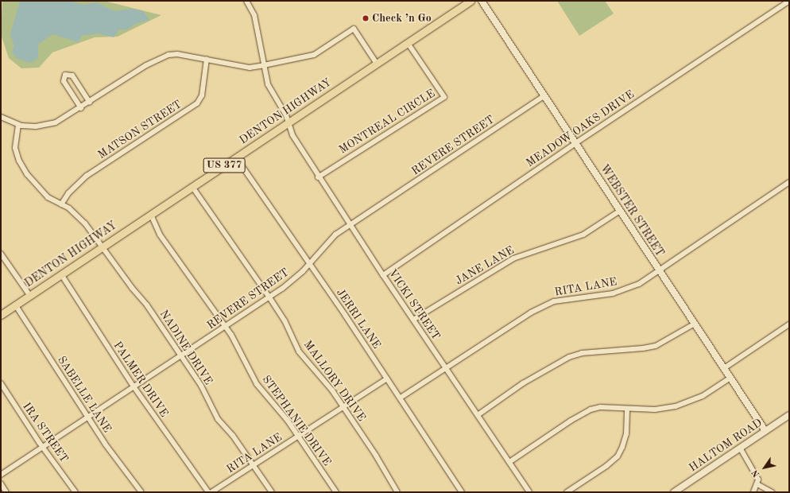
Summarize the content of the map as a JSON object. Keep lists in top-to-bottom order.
{
  "streets": {
    "main road": ["DENTON HIGHWAY", "US 377"],
    "street": [
      "MONTREAL CIRCLE",
      "MEADOW OAKS DRIVE",
      "MATSON STREET",
      "REVERE STREET",
      "WEBSTER STREET",
      "JANE LANE",
      "RITA LANE",
      "VICKI STREET",
      "JERRI LANE",
      "NADINE DRIVE",
      "PALMER DRIVE",
      "MALLORY DRIVE",
      "SABELLE LANE",
      "STEPHANIE DRIVE",
      "IRA STREET",
      "HALTOM ROAD"
    ]
  },
  "crossings": [
    ["DENTON HIGHWAY", "MONTREAL CIRCLE"],
    ["DENTON HIGHWAY", "VICKI STREET"],
    ["DENTON HIGHWAY", "JERRI LANE"],
    ["DENTON HIGHWAY", "NADINE DRIVE"],
    ["DENTON HIGHWAY", "PALMER DRIVE"],
    ["DENTON HIGHWAY", "MALLORY DRIVE"],
    ["DENTON HIGHWAY", "SABELLE LANE"],
    ["DENTON HIGHWAY", "STEPHANIE DRIVE"],
    ["MONTREAL CIRCLE", "VICKI STREET"],
    ["MEADOW OAKS DRIVE", "WEBSTER STREET"],
    ["MEADOW OAKS DRIVE", "VICKI STREET"],
    ["MATSON STREET", "NADINE DRIVE"],
    ["REVERE STREET", "WEBSTER STREET"],
    ["REVERE STREET", "VICKI STREET"],
    ["REVERE STREET", "JERRI LANE"],
    ["REVERE STREET", "NADINE DRIVE"],
    ["REVERE STREET", "PALMER DRIVE"],
    ["REVERE STREET", "MALLORY DRIVE"],
    ["REVERE STREET", "SABELLE LANE"],
    ["REVERE STREET", "STEPHANIE DRIVE"],
    ["REVERE STREET", "IRA STREET"],
    ["WEBSTER STREET", "JANE LANE"],
    ["WEBSTER STREET", "RITA LANE"],
    ["WEBSTER STREET", "HALTOM ROAD"],
    ["JANE LANE", "VICKI STREET"],
    ["RITA LANE", "VICKI STREET"],
    ["RITA LANE", "JERRI LANE"],
    ["RITA LANE", "NADINE DRIVE"],
    ["RITA LANE", "MALLORY DRIVE"],
    ["RITA LANE", "STEPHANIE DRIVE"]
  ],
  "places": ["Check ’n Go"],
  "north": "bottom left"
}
